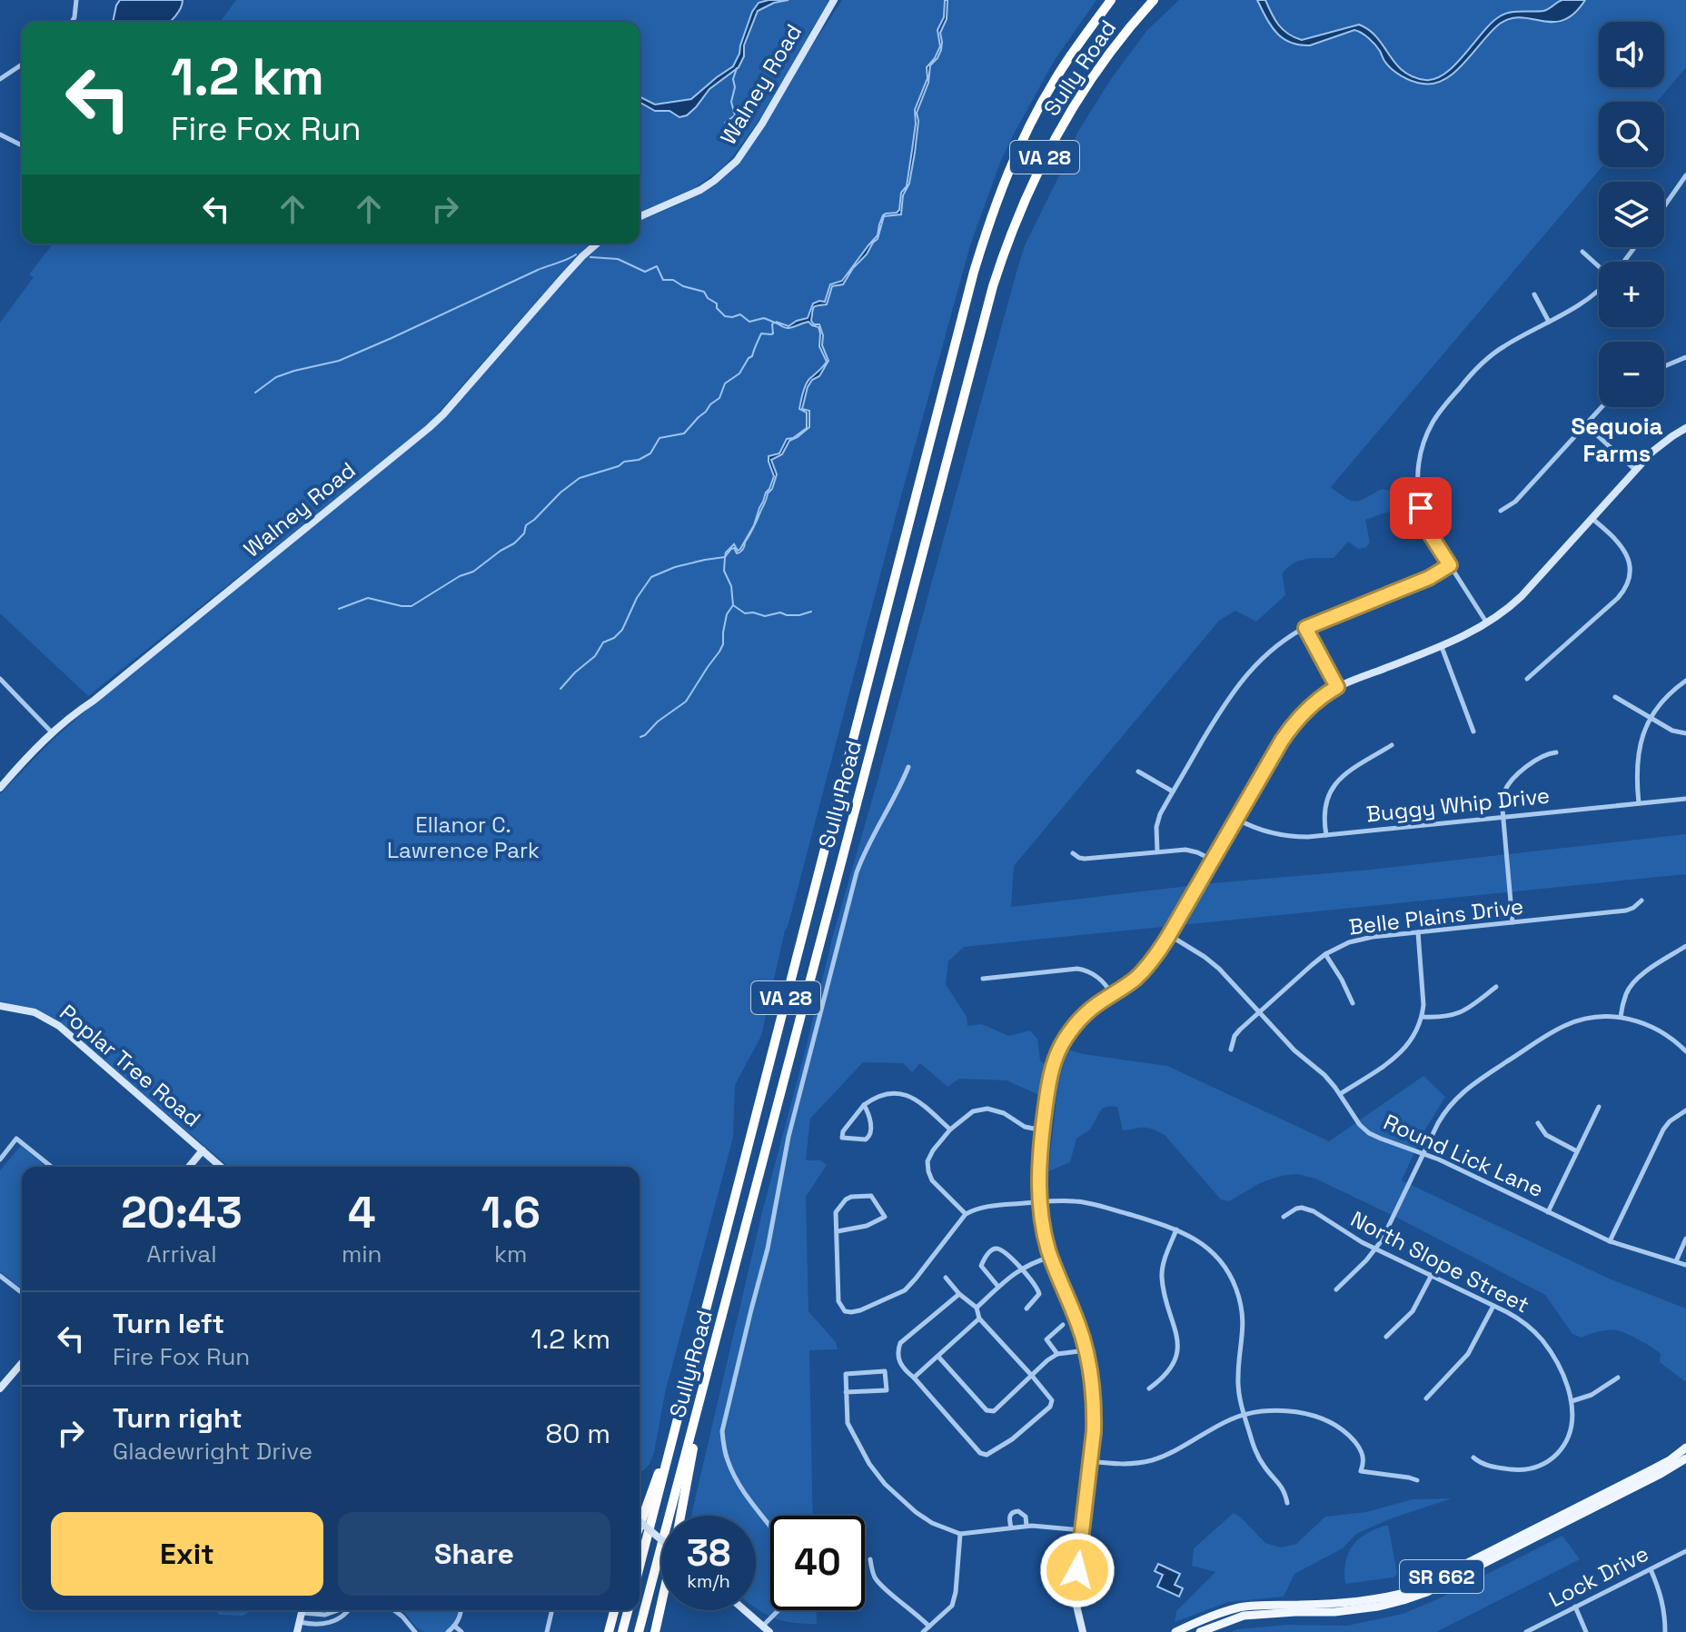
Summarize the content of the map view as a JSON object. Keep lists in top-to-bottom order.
{
  "streets": {
    "highway": ["Sully Road", "VA 28"],
    "main road": ["SR 662"],
    "street": [
      "Walney Road",
      "Buggy Whip Drive",
      "Belle Plains Drive",
      "Poplar Tree Road",
      "Round Lick Lane",
      "North Slope Street",
      "Lock Drive"
    ]
  },
  "crossings": [
    ["Belle Plains Drive", "Round Lick Lane"]
  ],
  "districts": ["Sequoia Farms"],
  "parks": ["Ellanor C. Lawrence Park"],
  "page": {
    "map_buttons": ["+", "−"],
    "turn": ["1.2 km", "Fire Fox Run"],
    "eta": [
      "20:43",
      "Arrival",
      "4",
      "min",
      "1.6",
      "km"
    ],
    "list": [
      {
        "name": "Turn left",
        "note": "Fire Fox Run",
        "value": "1.2 km"
      },
      {
        "name": "Turn right",
        "note": "Gladewright Drive",
        "value": "80 m"
      }
    ],
    "buttons": ["Exit", "Share"],
    "speed": "38 km/h",
    "limit": "40"
  }
}
